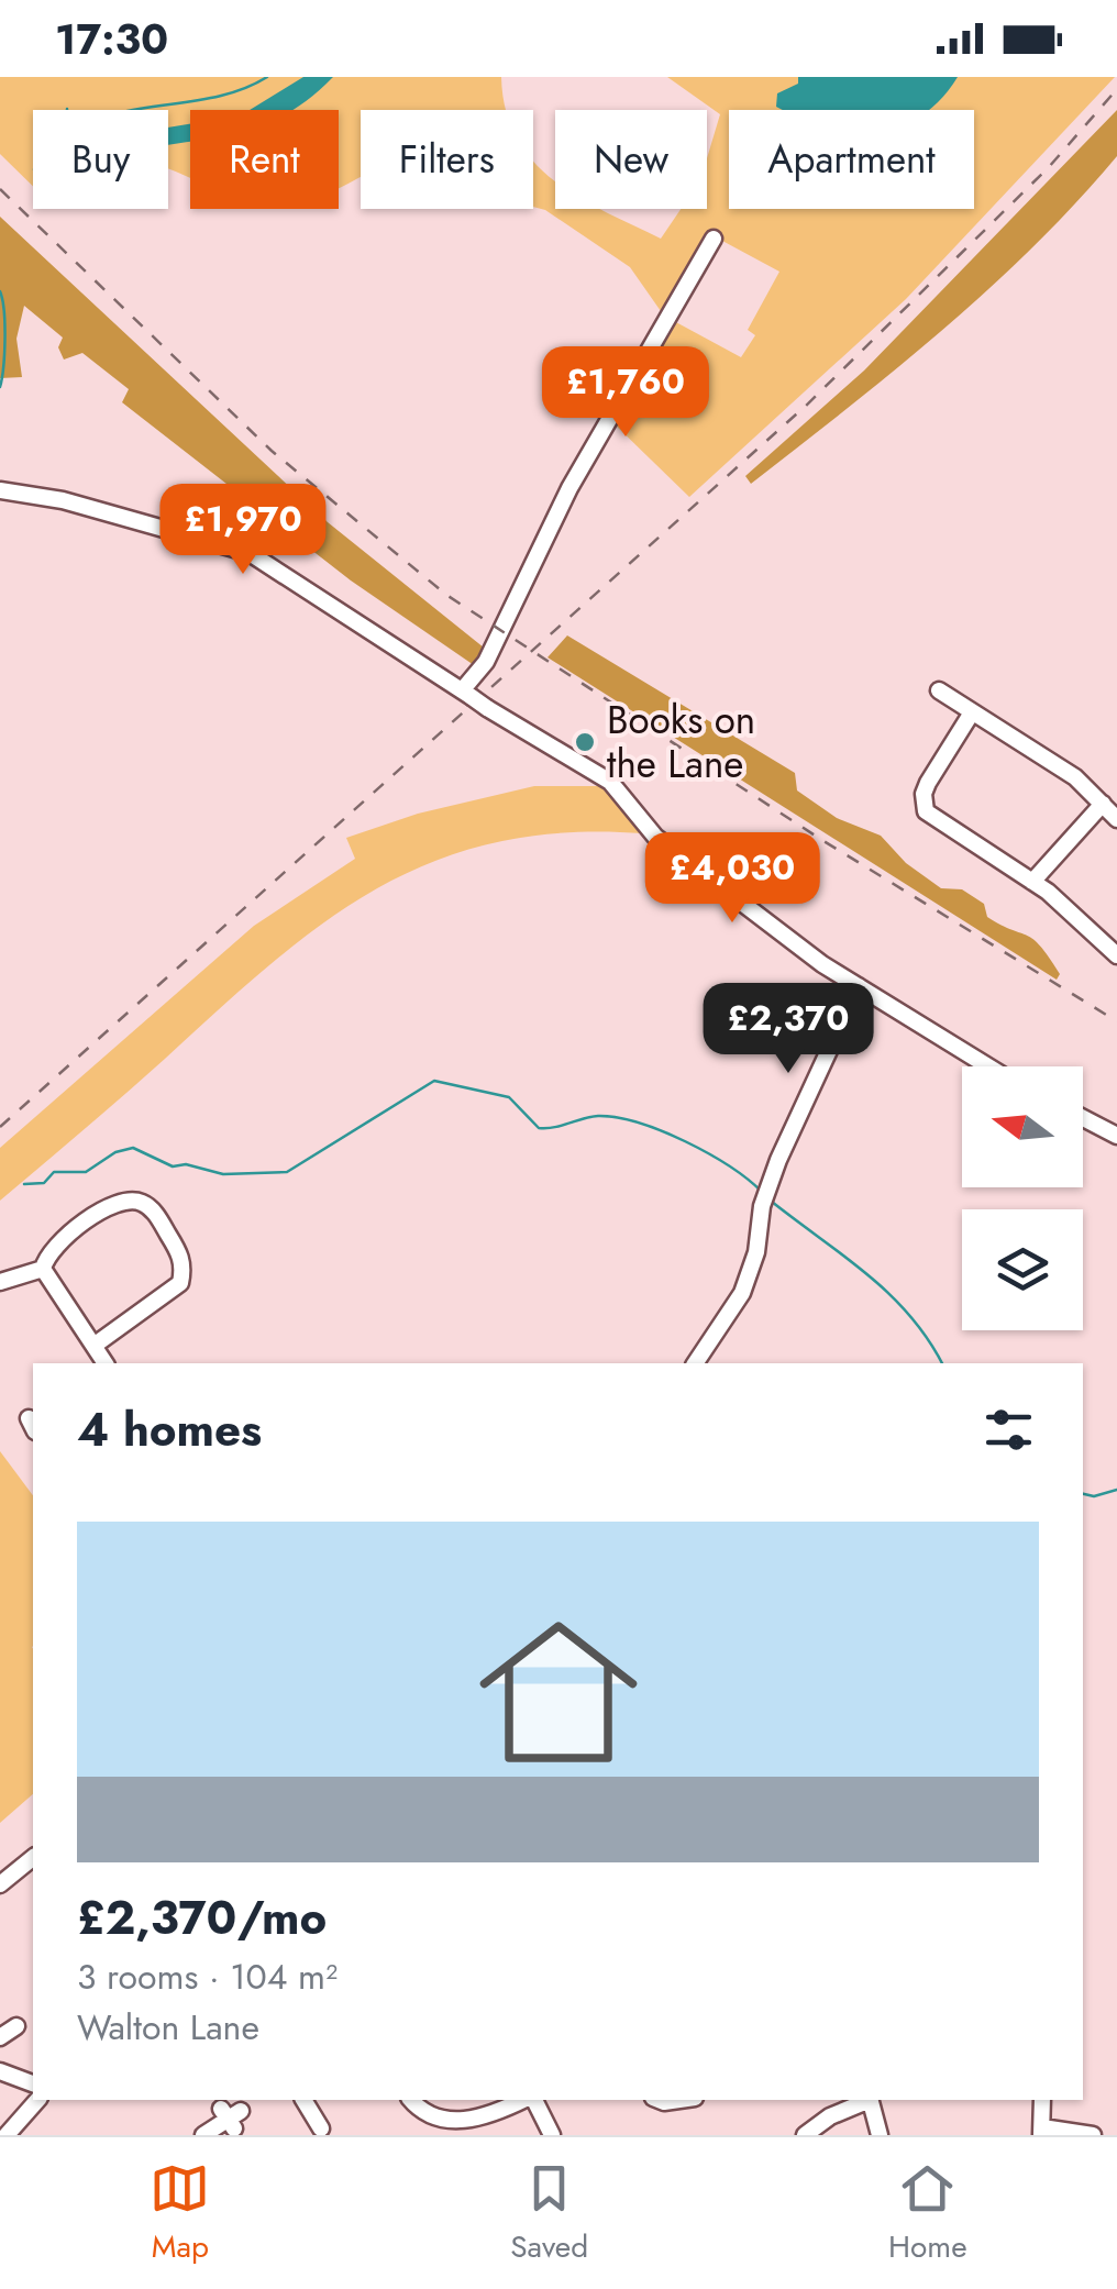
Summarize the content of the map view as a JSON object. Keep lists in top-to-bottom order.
{
  "places": ["Books on the Lane"],
  "north": "left",
  "page": {
    "status": "17:30",
    "chip": [
      "Buy",
      "Rent",
      "Filters",
      "New",
      "Apartment"
    ],
    "price": [
      "£1,760",
      "£1,970",
      "£4,030",
      "£2,370"
    ],
    "heading": "4 homes",
    "list": [
      {
        "name": "£2,370/mo",
        "note": "3 rooms · 104 m² · Walton Lane"
      }
    ],
    "tabs": ["Map", "Saved", "Home"]
  }
}
